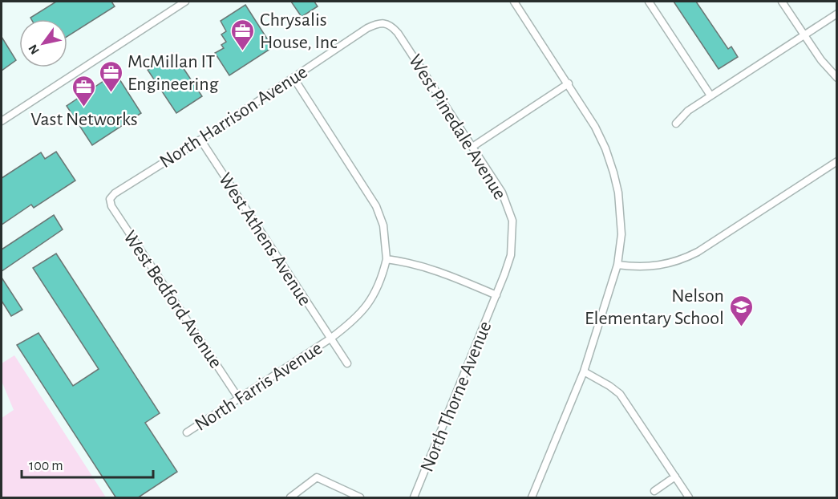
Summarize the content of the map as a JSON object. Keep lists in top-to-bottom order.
{
  "streets": {
    "street": [
      "North Harrison Avenue",
      "West Pinedale Avenue",
      "West Athens Avenue",
      "West Bedford Avenue",
      "North Farris Avenue",
      "North Thorne Avenue"
    ]
  },
  "crossings": [
    ["North Harrison Avenue", "West Pinedale Avenue"],
    ["North Harrison Avenue", "West Athens Avenue"],
    ["North Harrison Avenue", "West Bedford Avenue"],
    ["North Harrison Avenue", "North Farris Avenue"],
    ["West Pinedale Avenue", "North Thorne Avenue"],
    ["West Athens Avenue", "North Farris Avenue"],
    ["West Bedford Avenue", "North Farris Avenue"]
  ],
  "places": {
    "office": ["Chrysalis House, Inc", "McMillan IT Engineering", "Vast Networks"],
    "school or university": ["Nelson Elementary School"]
  },
  "scale_bar": "100 m",
  "north": "bottom left"
}
